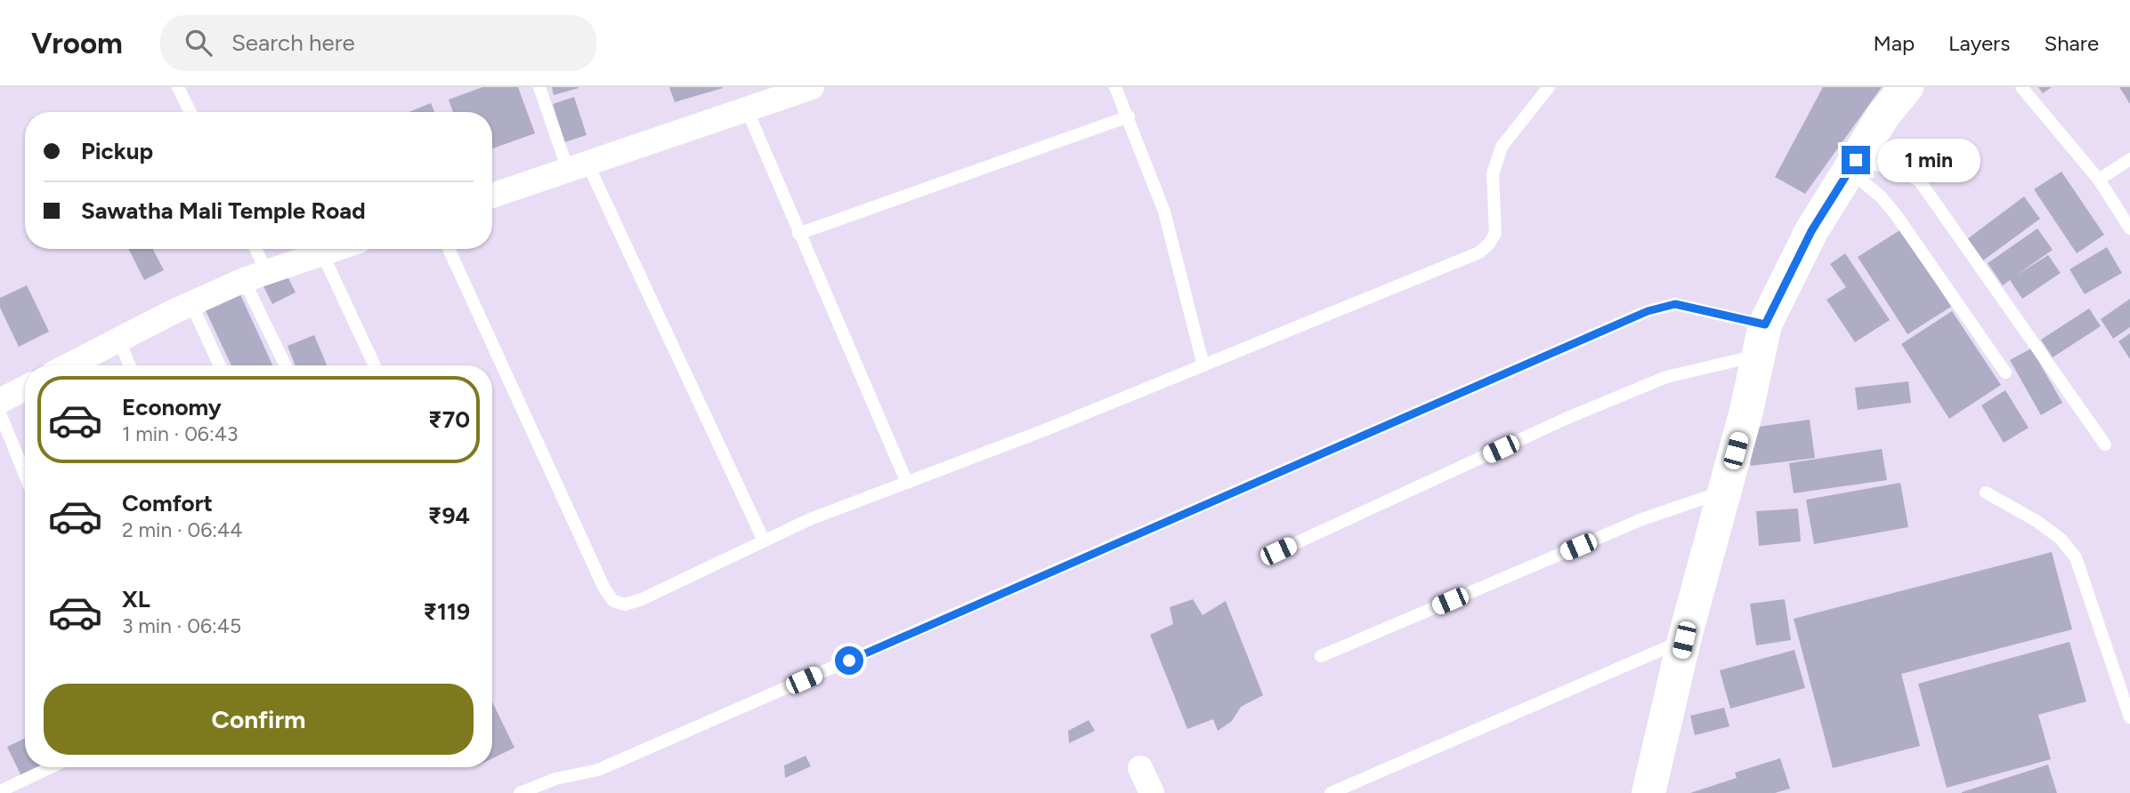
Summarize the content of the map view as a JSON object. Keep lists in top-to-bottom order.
{
  "page": {
    "header": "Vroom",
    "search": "Search here",
    "nav": ["Map", "Layers", "Share"],
    "banner": ["Pickup", "Sawatha Mali Temple Road"],
    "bubble": "1 min",
    "list": [
      {
        "name": "Economy",
        "note": "1 min · 06:43",
        "value": "₹70"
      },
      {
        "name": "Comfort",
        "note": "2 min · 06:44",
        "value": "₹94"
      },
      {
        "name": "XL",
        "note": "3 min · 06:45",
        "value": "₹119"
      }
    ],
    "buttons": "Confirm"
  }
}
